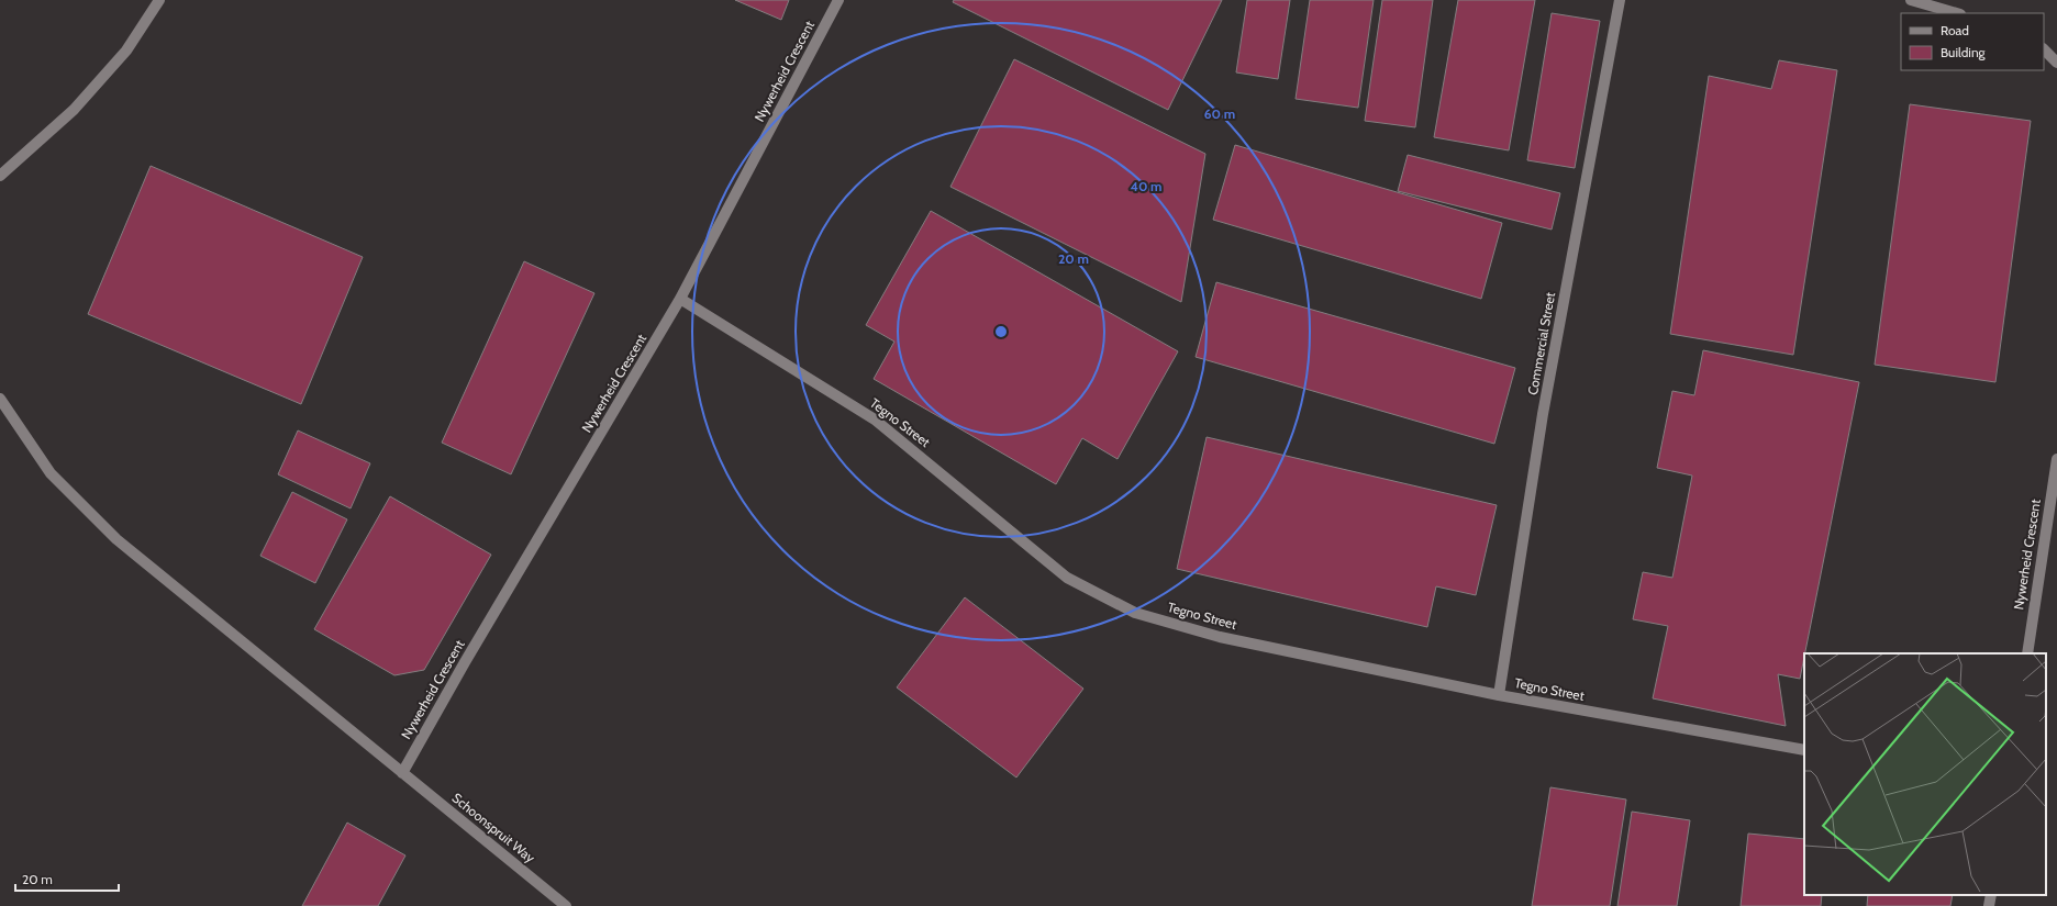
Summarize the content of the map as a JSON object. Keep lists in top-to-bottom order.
{
  "streets": {
    "street": [
      "Nywerheid Crescent",
      "Commercial Street",
      "Tegno Street",
      "Schoonspruit Way"
    ]
  },
  "crossings": [
    ["Nywerheid Crescent", "Tegno Street"],
    ["Nywerheid Crescent", "Schoonspruit Way"],
    ["Commercial Street", "Tegno Street"]
  ],
  "legend": ["Road", "Building"],
  "scale_bar": "20 m",
  "rings": ["60 m", "40 m", "20 m"]
}
